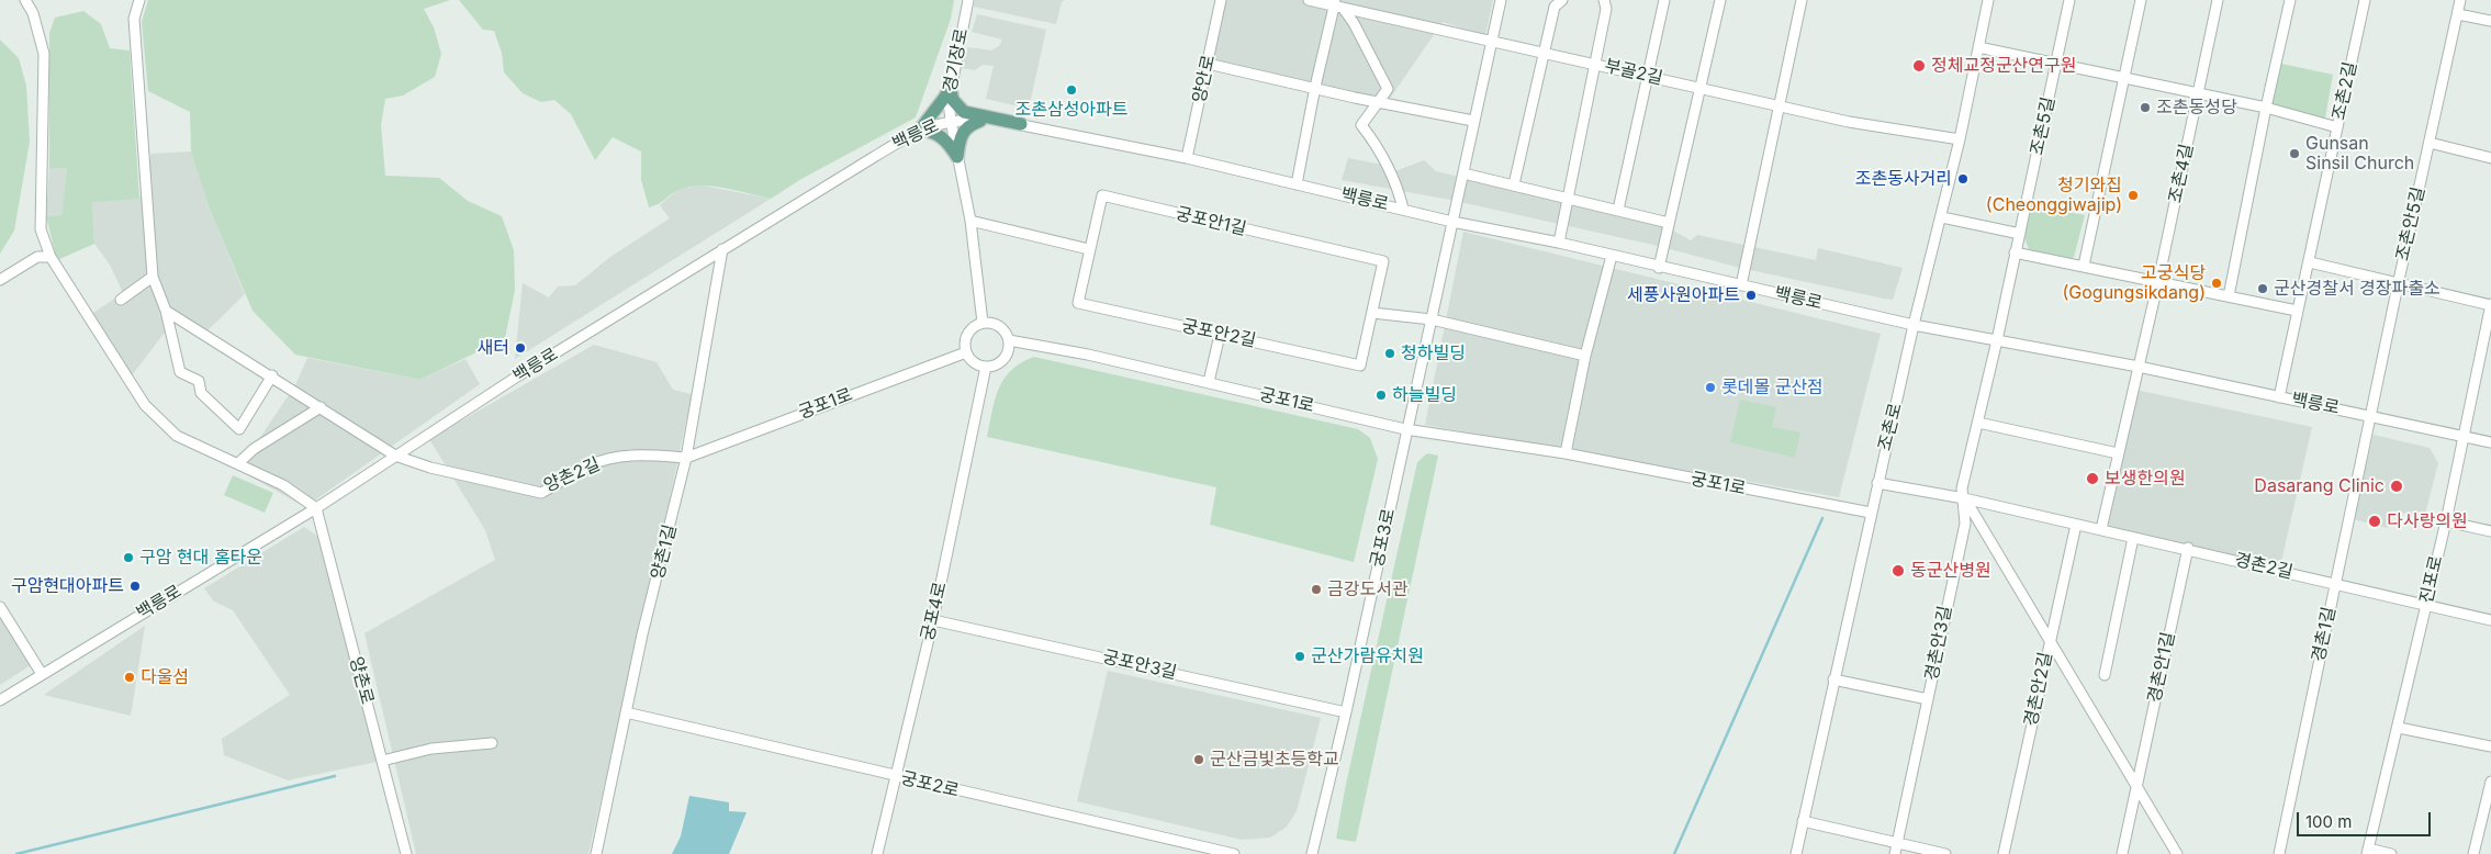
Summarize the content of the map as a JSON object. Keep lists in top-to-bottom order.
{
  "streets": {
    "street": [
      "경기장로",
      "부골2길",
      "양안로",
      "조촌2길",
      "조촌5길",
      "백릉로",
      "조촌4길",
      "궁포안1길",
      "조촌안5길",
      "궁포안2길",
      "궁포1로",
      "조촌로",
      "양촌2길",
      "궁포3로",
      "양촌1길",
      "경촌2길",
      "진포로",
      "궁포4로",
      "경촌1길",
      "경촌안3길",
      "궁포안3길",
      "경촌안1길",
      "양촌로",
      "경촌안2길",
      "궁포2로"
    ]
  },
  "crossings": [
    ["경기장로", "백릉로"],
    ["부골2길", "조촌로"],
    ["부골2길", "궁포3로"],
    ["양안로", "백릉로"],
    ["조촌2길", "백릉로"],
    ["조촌5길", "백릉로"],
    ["백릉로", "조촌4길"],
    ["백릉로", "조촌안5길"],
    ["백릉로", "조촌로"],
    ["백릉로", "양촌2길"],
    ["백릉로", "궁포3로"],
    ["백릉로", "양촌1길"],
    ["백릉로", "진포로"],
    ["백릉로", "경촌1길"],
    ["백릉로", "양촌로"],
    ["궁포안1길", "궁포안2길"],
    ["조촌안5길", "경촌1길"],
    ["궁포1로", "조촌로"],
    ["궁포1로", "양촌2길"],
    ["궁포1로", "궁포3로"],
    ["궁포1로", "양촌1길"],
    ["궁포1로", "궁포4로"],
    ["조촌로", "경촌2길"],
    ["양촌2길", "양촌1길"],
    ["궁포3로", "궁포안3길"],
    ["양촌1길", "궁포2로"],
    ["경촌2길", "진포로"],
    ["경촌2길", "경촌1길"],
    ["경촌2길", "경촌안3길"],
    ["경촌2길", "경촌안1길"],
    ["경촌2길", "경촌안2길"],
    ["궁포4로", "궁포안3길"],
    ["궁포4로", "궁포2로"]
  ],
  "places": [
    "정체교정군산연구원",
    "조촌삼성아파트",
    "조촌동성당",
    "Gunsan Sinsil Church",
    "조촌동사거리",
    "청기와집 (Cheonggiwajip)",
    "고궁식당 (Gogungsikdang)",
    "군산경찰서 경장파출소",
    "세풍사원아파트",
    "새터",
    "청하빌딩",
    "롯데몰 군산점",
    "하늘빌딩",
    "보생한의원",
    "Dasarang Clinic",
    "다사랑의원",
    "구암 현대 홈타운",
    "동군산병원",
    "구암현대아파트",
    "금강도서관",
    "군산가람유치원",
    "다울섬",
    "군산금빛초등학교"
  ],
  "scale_bar": "100 m"
}
